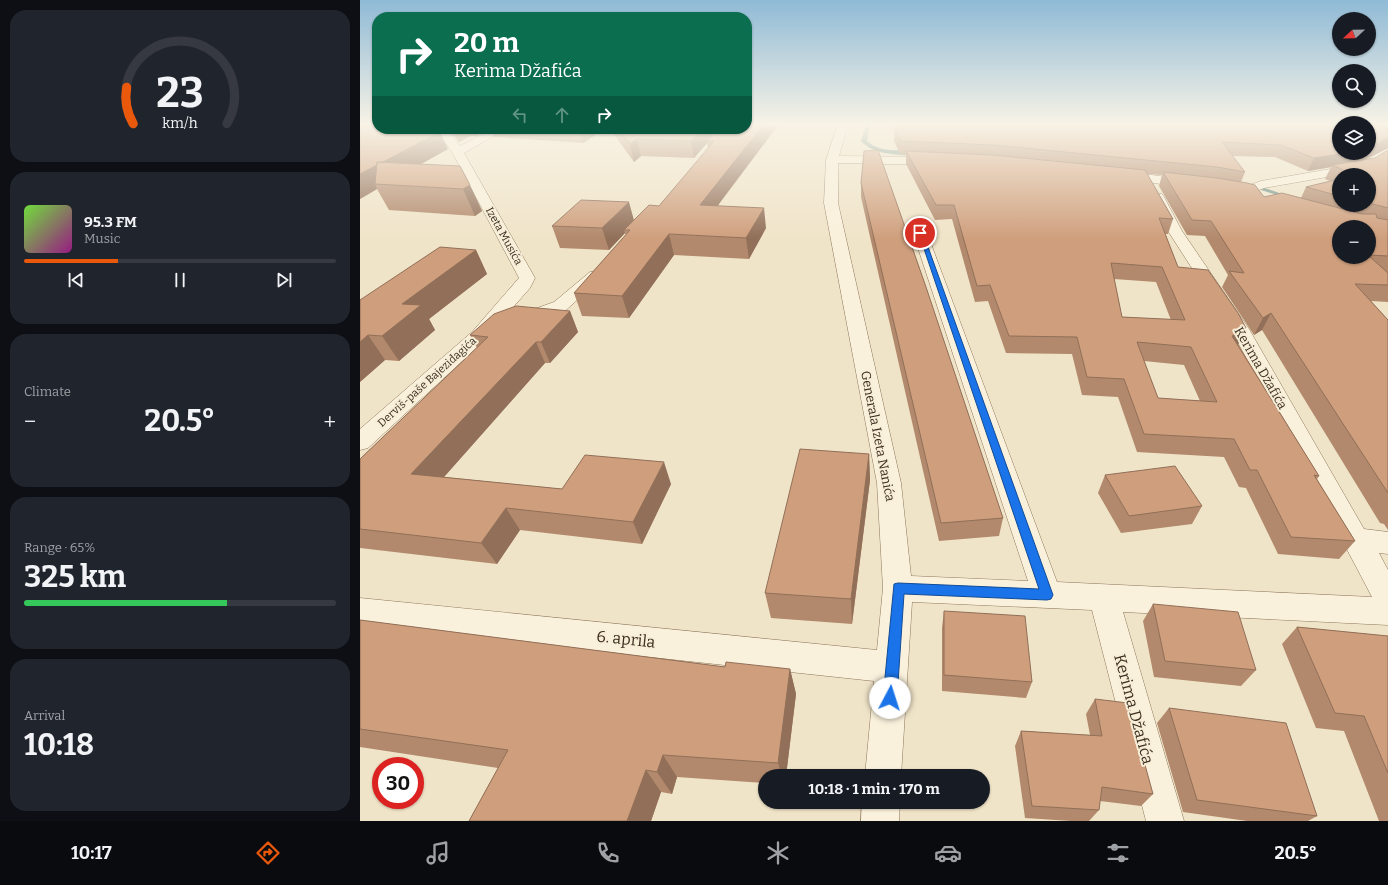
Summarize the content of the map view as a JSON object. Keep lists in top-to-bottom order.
{
  "streets": {
    "street": [
      "Izeta Musića",
      "Kerima Džafića",
      "Derviš-paše Bajezidagića",
      "Generala Izeta Nanića",
      "6. aprila"
    ]
  },
  "crossings": [
    ["Izeta Musića", "Derviš-paše Bajezidagića"],
    ["Generala Izeta Nanića", "6. aprila"]
  ],
  "north": "left",
  "page": {
    "map_buttons": ["+", "−"],
    "turn": ["20 m", "Kerima Džafića"],
    "song": ["95.3 FM", "Music"],
    "tile": [
      "Climate",
      ["Range · 65%", "325 km"],
      ["Arrival", "10:18"]
    ],
    "heat": ["−", "20.5°", "+"],
    "limit": "30",
    "trip": "10:18 · 1 min · 170 m",
    "tabs": ["10:17", "20.5°"],
    "gauge": ["23", "km/h"]
  }
}
